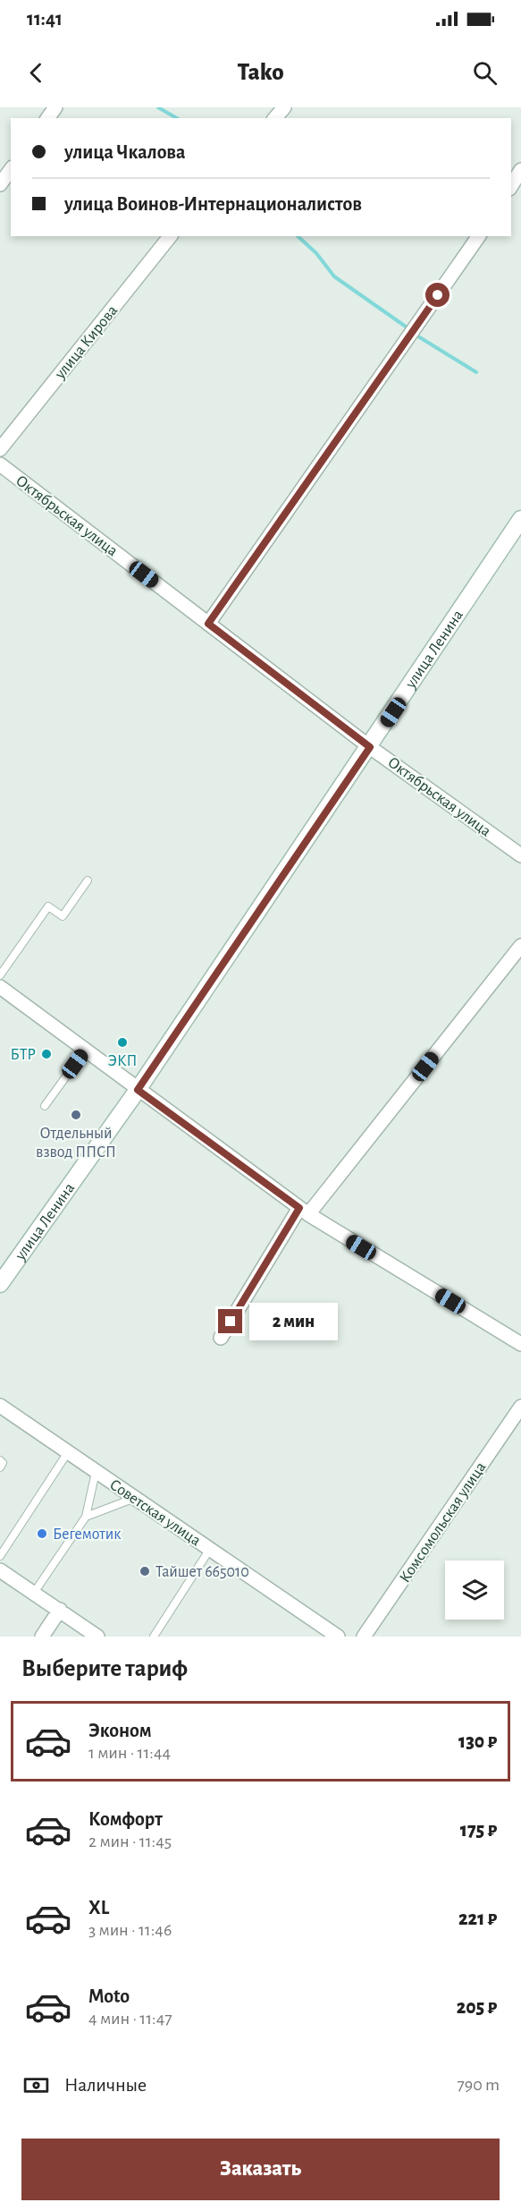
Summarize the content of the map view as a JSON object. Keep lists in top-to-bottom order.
{
  "streets": {
    "main road": ["улица Ленина"],
    "street": [
      "улица Кирова",
      "Октябрьская улица",
      "Советская улица",
      "Комсомольская улица"
    ]
  },
  "crossings": [
    ["Октябрьская улица", "улица Ленина"]
  ],
  "places": [
    "ЭКП",
    "БТР",
    "Отдельный взвод ППСП",
    "Бегемотик",
    "Тайшет 665010"
  ],
  "page": {
    "status": "11:41",
    "header": "Tako",
    "banner": ["улица Чкалова", "улица Воинов-Интернационалистов"],
    "bubble": "2 мин",
    "heading": "Выберите тариф",
    "list": [
      {
        "name": "Эконом",
        "note": "1 мин · 11:44",
        "value": "130 ₽"
      },
      {
        "name": "Комфорт",
        "note": "2 мин · 11:45",
        "value": "175 ₽"
      },
      {
        "name": "XL",
        "note": "3 мин · 11:46",
        "value": "221 ₽"
      },
      {
        "name": "Moto",
        "note": "4 мин · 11:47",
        "value": "205 ₽"
      }
    ],
    "pay": ["Наличные", "790 m"],
    "buttons": "Заказать"
  }
}
